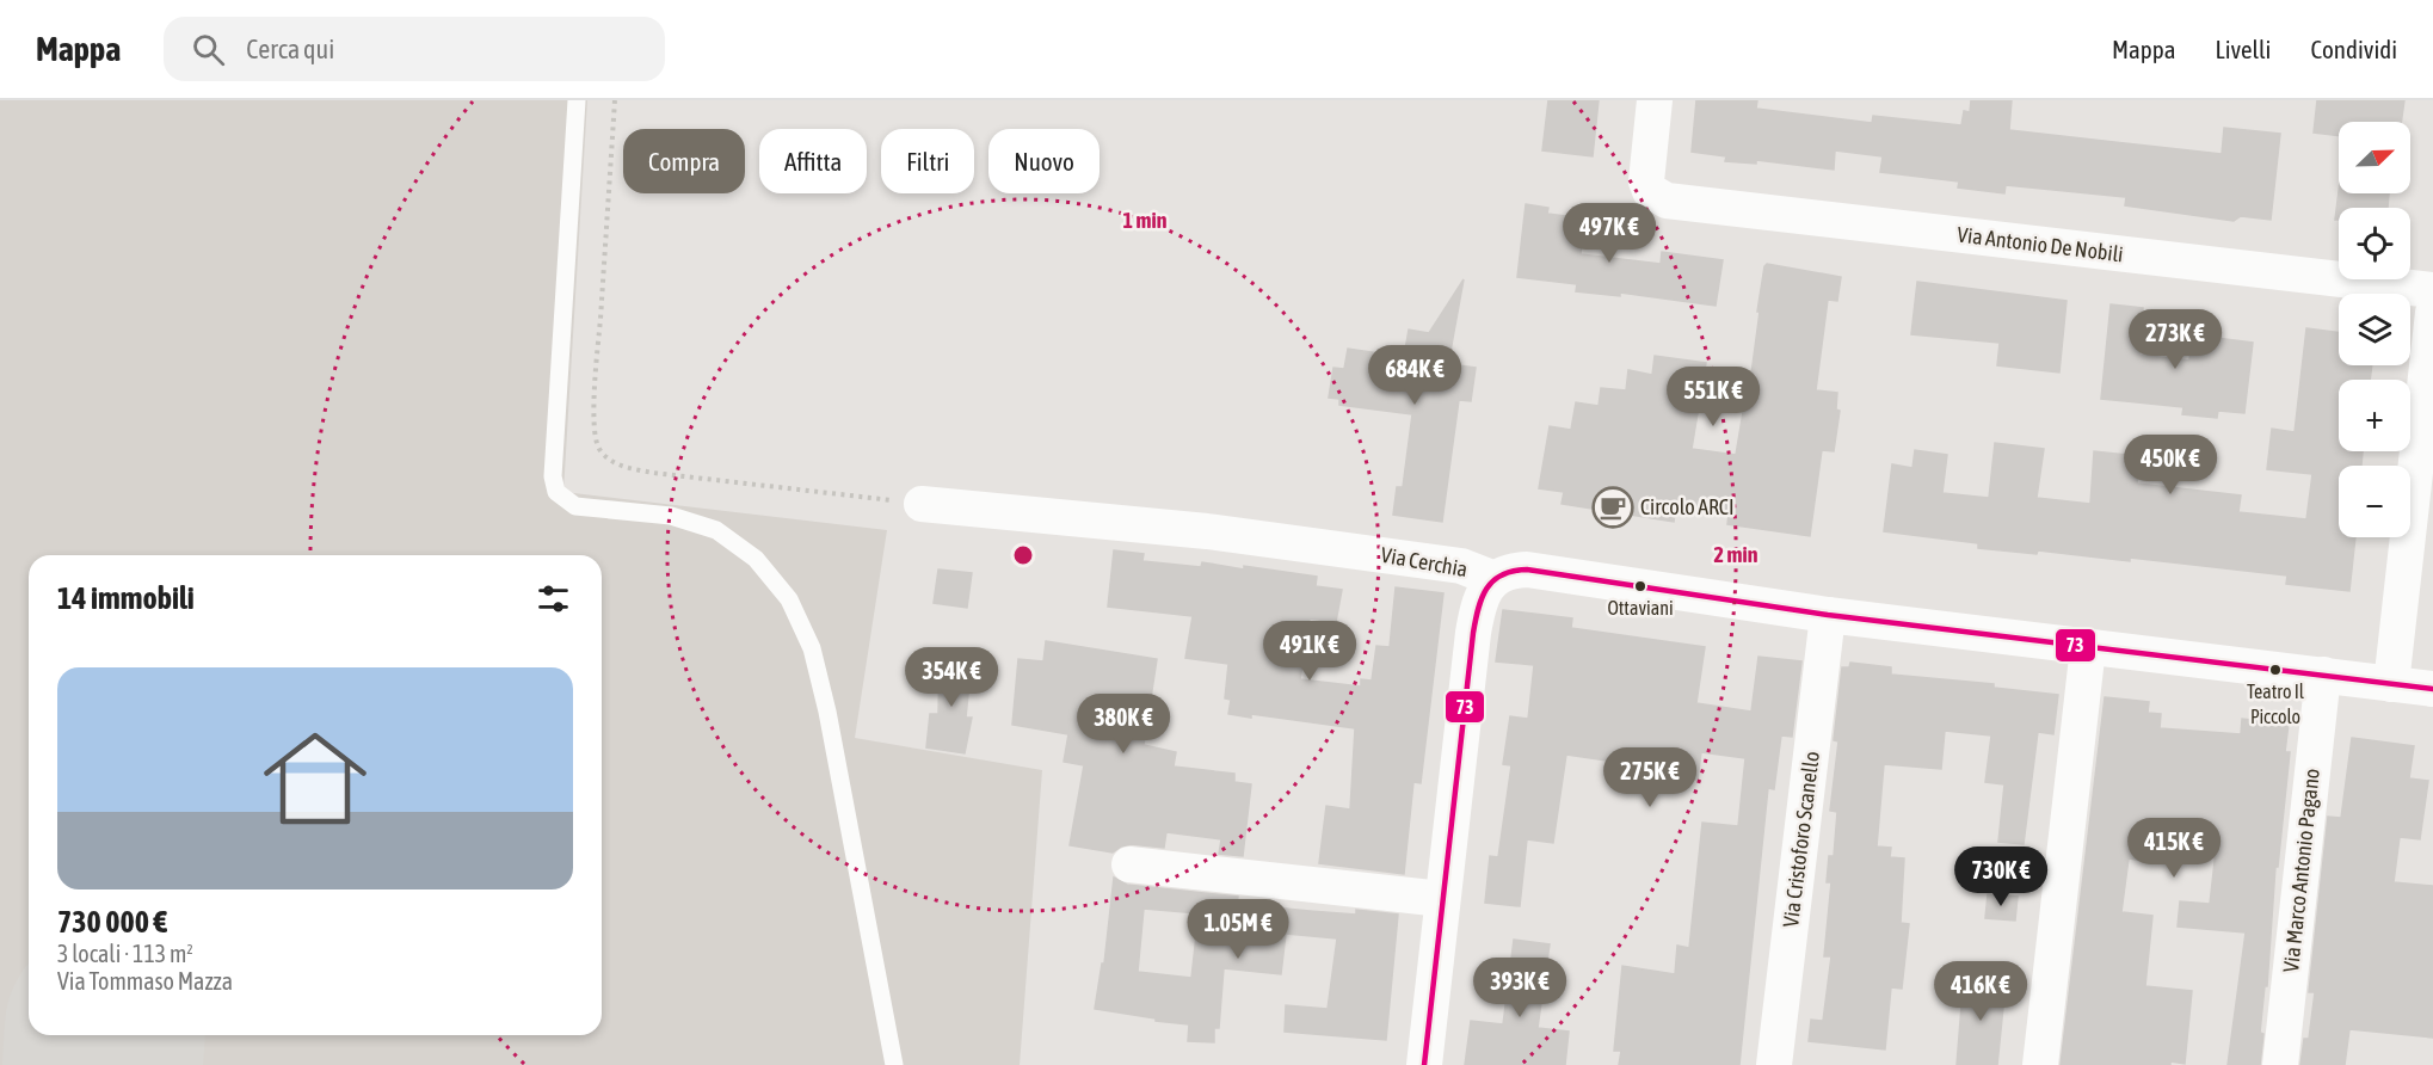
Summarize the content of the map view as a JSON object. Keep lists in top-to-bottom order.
{
  "streets": {
    "street": [
      "Via Antonio De Nobili",
      "Via Cerchia",
      "Via Cristoforo Scanello",
      "Via Marco Antonio Pagano"
    ]
  },
  "crossings": [
    ["Via Cerchia", "Via Cristoforo Scanello"],
    ["Via Cerchia", "Via Marco Antonio Pagano"]
  ],
  "places": {
    "cafe": ["Circolo ARCI"],
    "other": ["Ottaviani", "Teatro Il Piccolo"]
  },
  "lines": ["transit line 73"],
  "north": "top right",
  "page": {
    "header": "Mappa",
    "search": "Cerca qui",
    "nav": ["Mappa", "Livelli", "Condividi"],
    "map_buttons": ["+", "−"],
    "chip": [
      "Compra",
      "Affitta",
      "Filtri",
      "Nuovo"
    ],
    "price": [
      "497K €",
      "273K €",
      "684K €",
      "551K €",
      "450K €",
      "491K €",
      "354K €",
      "380K €",
      "275K €",
      "415K €",
      "730K €",
      "1.05M €",
      "393K €",
      "416K €"
    ],
    "heading": "14 immobili",
    "list": [
      {
        "name": "730 000 €",
        "note": "3 locali · 113 m² · Via Tommaso Mazza"
      }
    ]
  },
  "rings": ["1 min", "2 min"]
}
